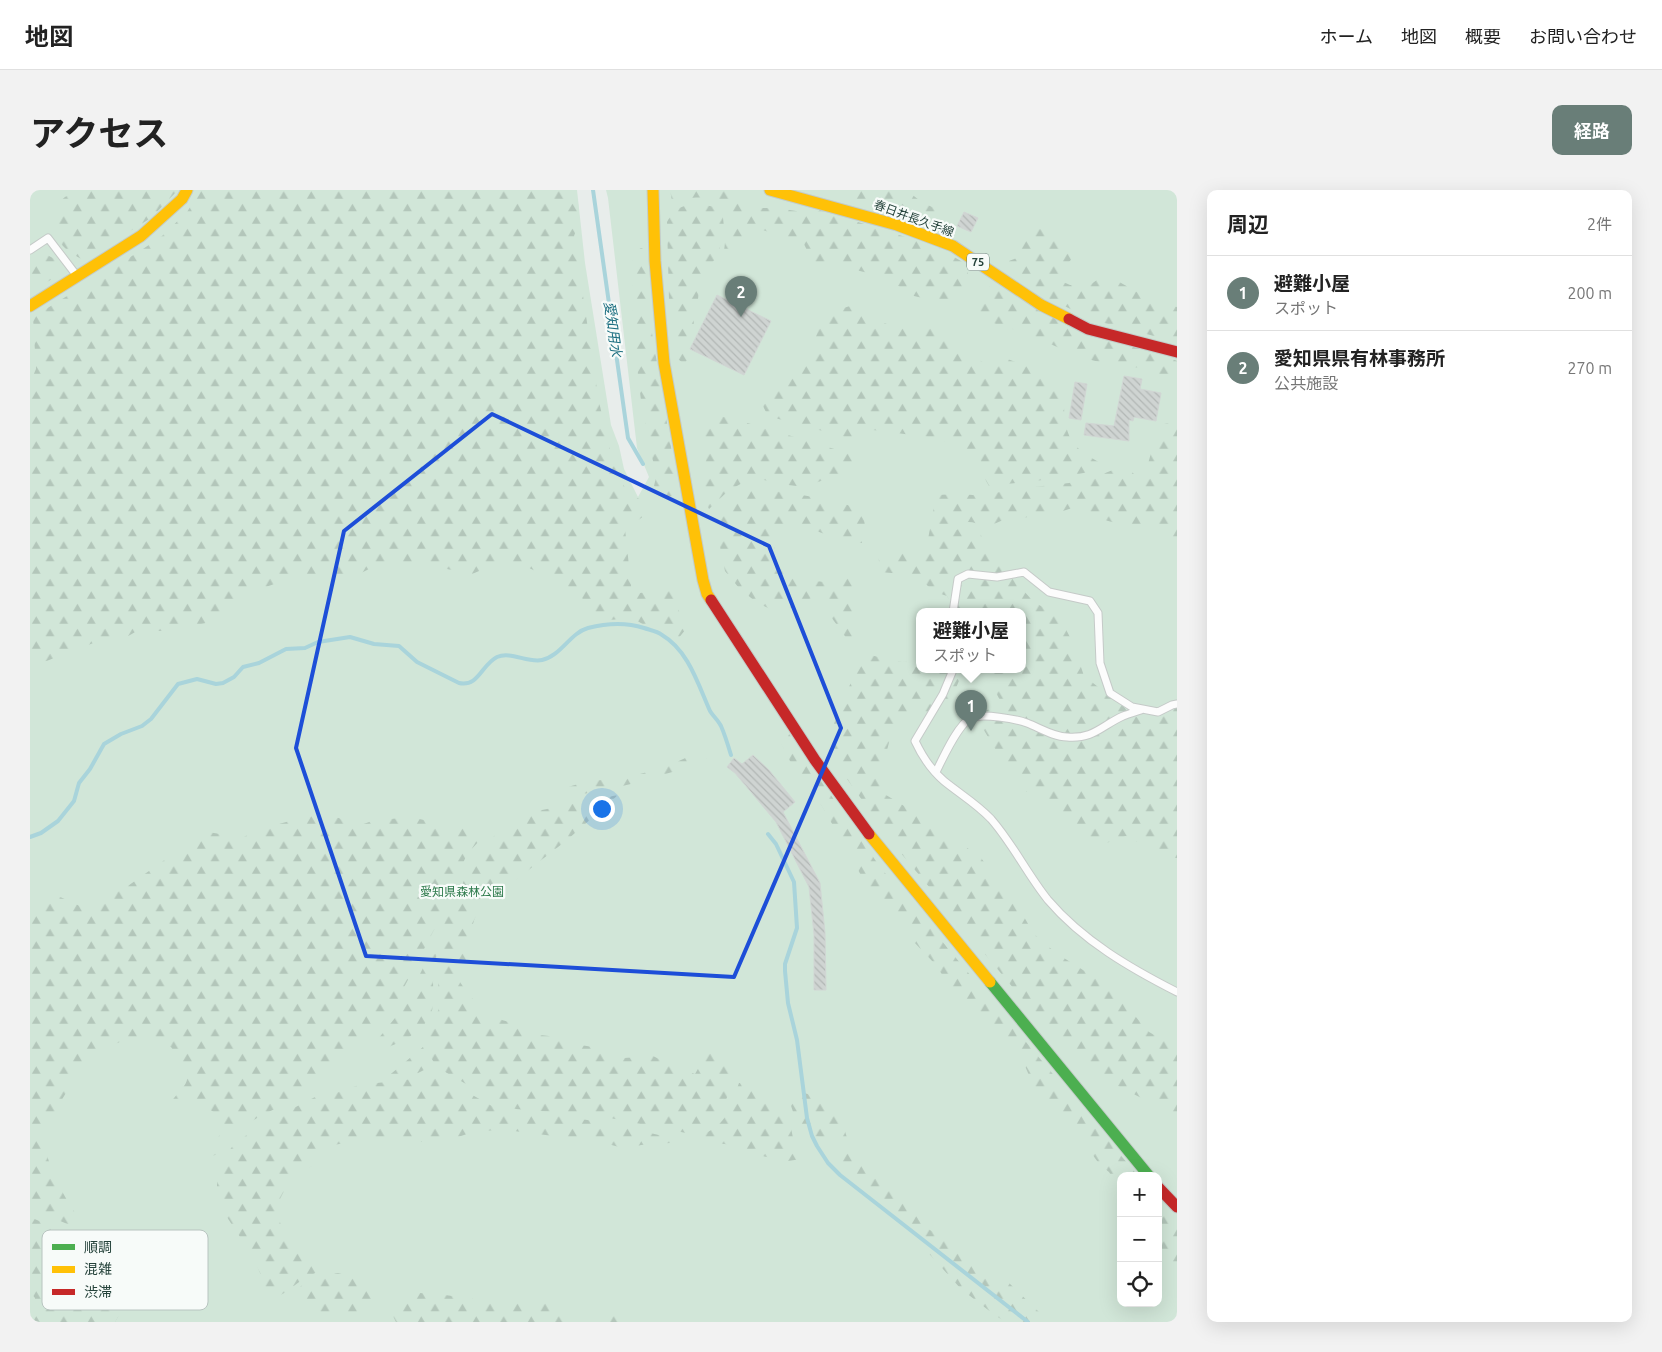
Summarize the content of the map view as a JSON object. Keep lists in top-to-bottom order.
{
  "streets": {
    "street": ["春日井長久手線", "75"]
  },
  "water": ["愛知用水"],
  "parks": ["愛知県森林公園"],
  "legend": ["順調", "混雑", "渋滞"],
  "page": {
    "header": "地図",
    "nav": [
      "ホーム",
      "地図",
      "概要",
      "お問い合わせ"
    ],
    "title": "アクセス",
    "buttons": "経路",
    "heading": ["周辺", "2件"],
    "list": [
      {
        "mark": "1",
        "name": "避難小屋",
        "note": "スポット",
        "value": "200 m"
      },
      {
        "mark": "2",
        "name": "愛知県県有林事務所",
        "note": "公共施設",
        "value": "270 m"
      }
    ],
    "pins": ["2", "1"],
    "popup": ["避難小屋", "スポット"],
    "map_buttons": ["+", "−"]
  }
}
